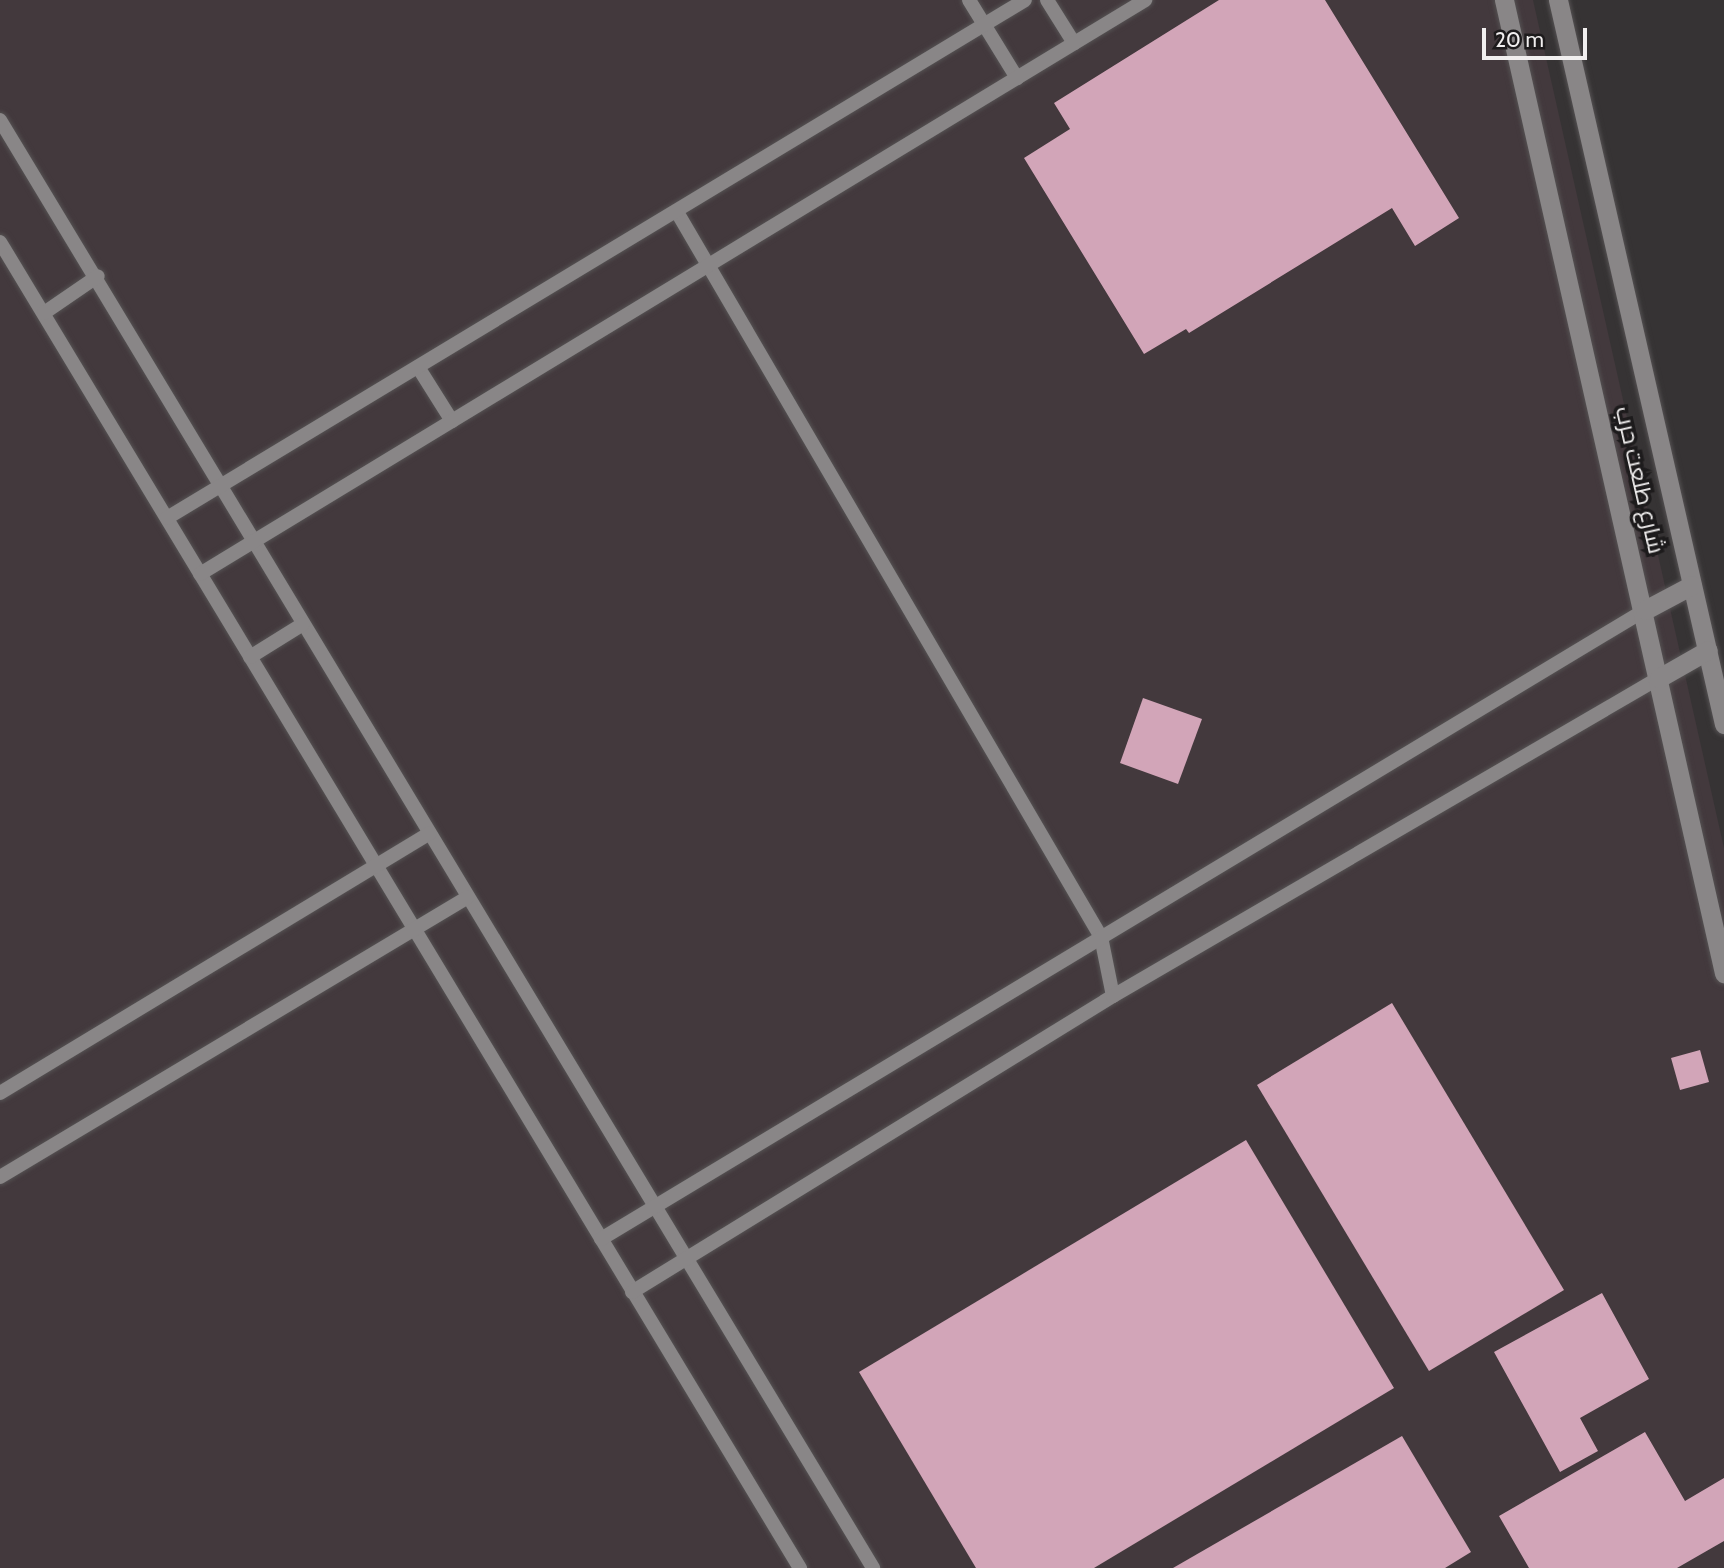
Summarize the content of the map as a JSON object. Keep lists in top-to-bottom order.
{
  "streets": {
    "main road": ["شارع طلعت حرب"]
  },
  "scale_bar": "20 m"
}
